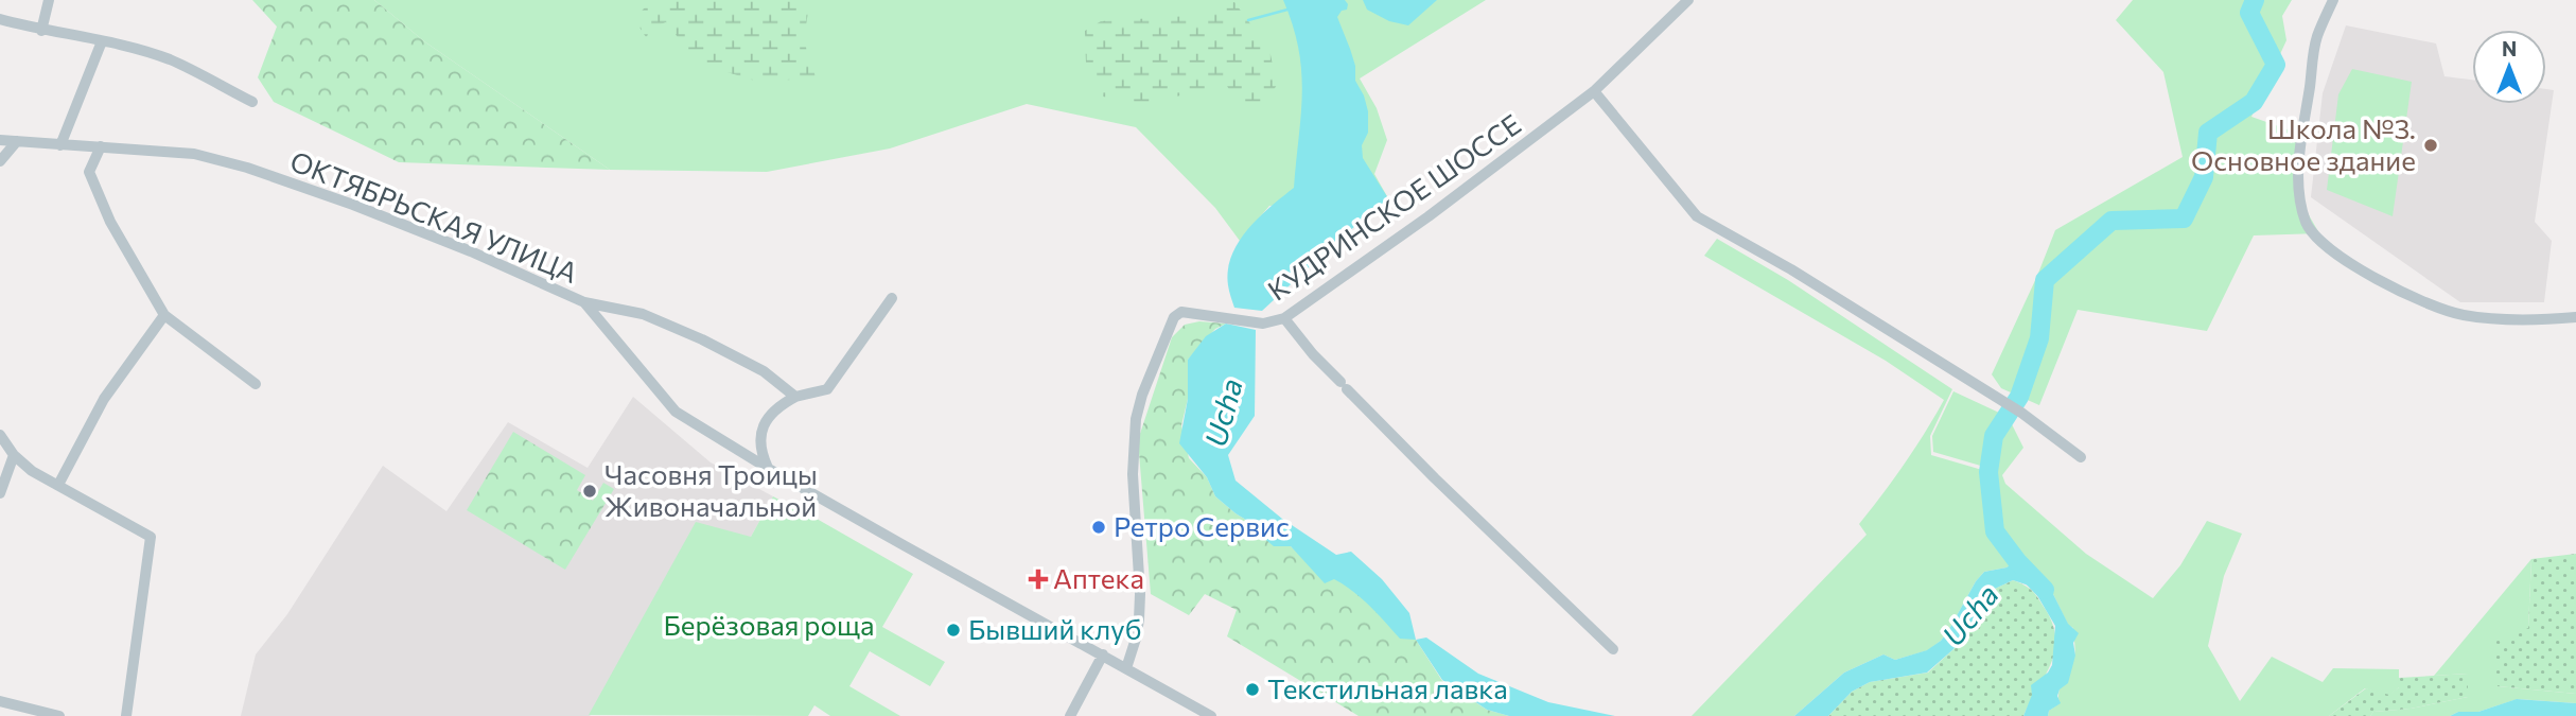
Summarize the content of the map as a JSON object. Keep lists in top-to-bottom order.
{
  "streets": {
    "street": ["КУДРИНСКОЕ ШОССЕ", "ОКТЯБРЬСКАЯ УЛИЦА"]
  },
  "crossings": [
    ["КУДРИНСКОЕ ШОССЕ", "ОКТЯБРЬСКАЯ УЛИЦА"]
  ],
  "water": ["Ucha"],
  "parks": ["Берёзовая роща"],
  "places": {
    "other": [
      "Школа №3. Основное здание",
      "Часовня Троицы Живоначальной",
      "Ретро Сервис",
      "Бывший клуб",
      "Текстильная лавка"
    ],
    "health": ["Аптека"]
  },
  "north": "top"
}
